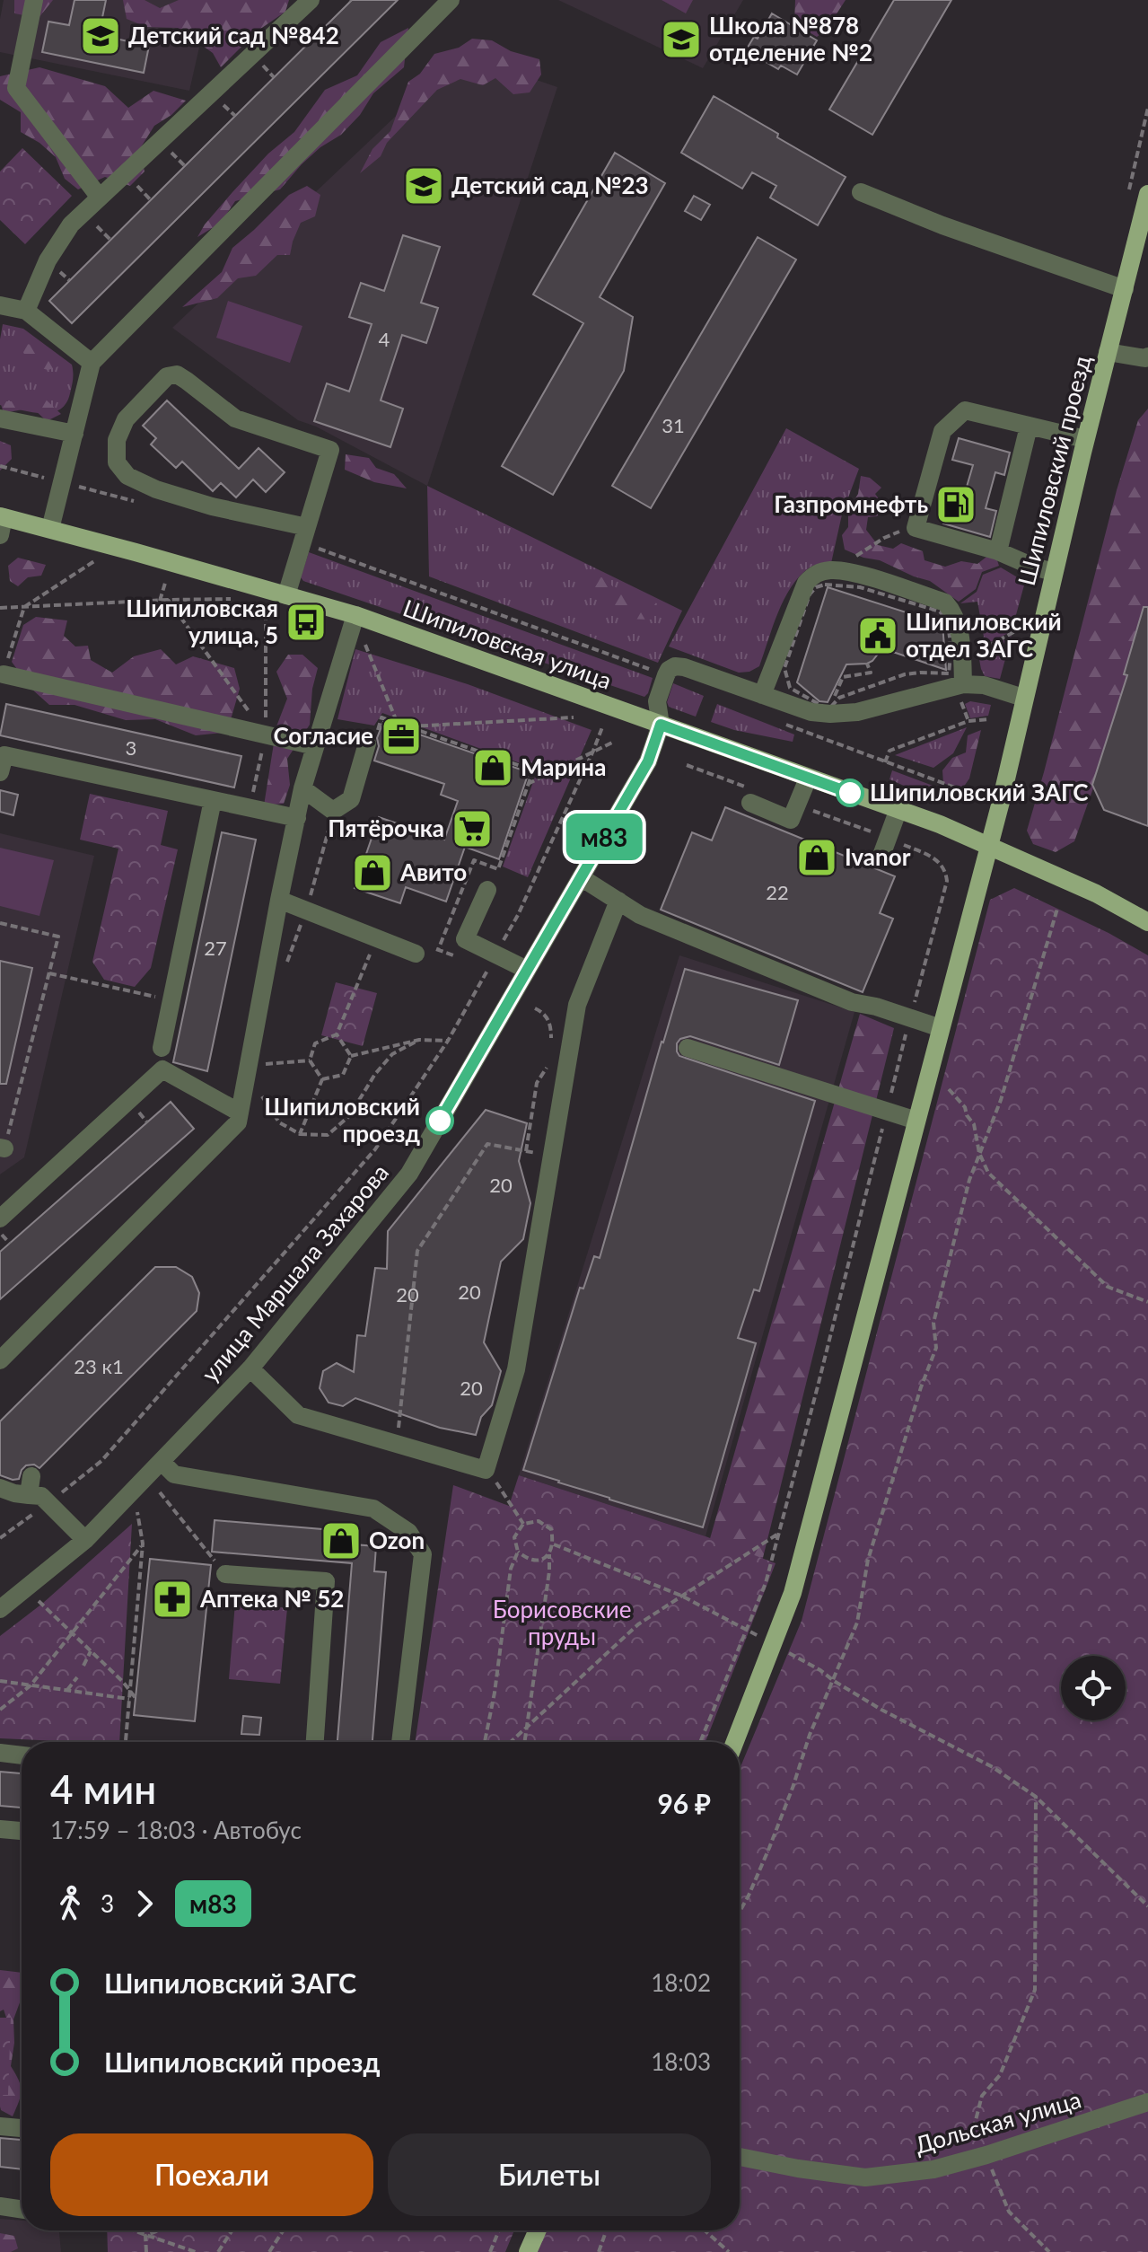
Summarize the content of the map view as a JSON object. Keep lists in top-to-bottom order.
{
  "streets": {
    "main road": ["Шипиловский проезд", "Шипиловская улица"],
    "street": ["улица Маршала Захарова", "Дольская улица"]
  },
  "crossings": [
    ["Шипиловский проезд", "Шипиловская улица"],
    ["Шипиловская улица", "улица Маршала Захарова"]
  ],
  "parks": ["Борисовские пруды"],
  "places": {
    "school or university": ["Детский сад №842", "Школа №878 отделение №2", "Детский сад №23"],
    "fuel station": ["Газпромнефть"],
    "bus stop": ["Шипиловская улица, 5"],
    "public building": ["Шипиловский отдел ЗАГС"],
    "office": ["Согласие"],
    "shop": [
      "Марина",
      "Ivanor",
      "Авито",
      "Ozon"
    ],
    "other": ["Шипиловский ЗАГС", "Шипиловский проезд"],
    "supermarket": ["Пятёрочка"],
    "pharmacy": ["Аптека № 52"]
  },
  "lines": ["bus line м83"],
  "house_numbers": [
    "4",
    "31",
    "3",
    "22",
    "27",
    "20",
    "20",
    "20",
    "23 к1",
    "20"
  ],
  "page": {
    "on_map": "м83",
    "heading": ["4 мин", "17:59 – 18:03 · Автобус", "96 ₽"],
    "legs": ["3", "м83"],
    "list": [
      {
        "name": "Шипиловский ЗАГС",
        "value": "18:02"
      },
      {
        "name": "Шипиловский проезд",
        "value": "18:03"
      }
    ],
    "buttons": ["Поехали", "Билеты"]
  }
}
